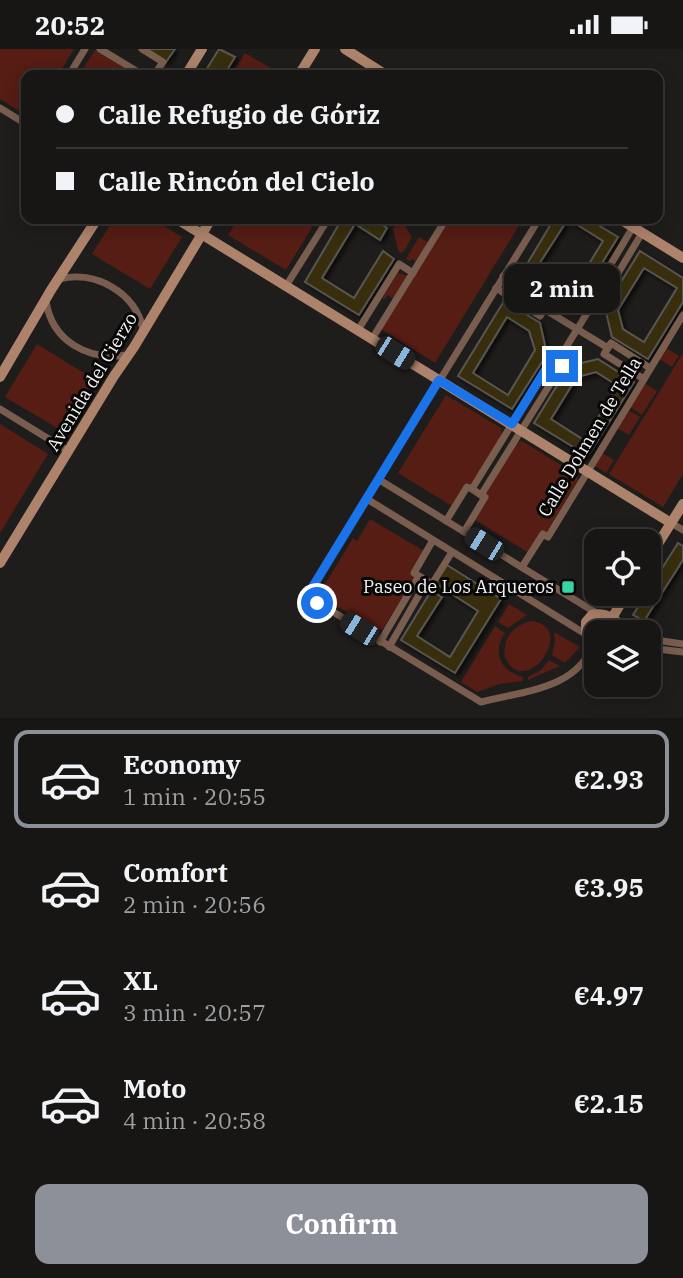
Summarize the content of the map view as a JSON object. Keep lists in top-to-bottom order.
{
  "streets": {
    "street": ["Avenida del Cierzo", "Calle Dolmen de Tella"]
  },
  "places": {
    "transit": ["Paseo de Los Arqueros"]
  },
  "page": {
    "status": "20:52",
    "banner": ["Calle Refugio de Góriz", "Calle Rincón del Cielo"],
    "bubble": "2 min",
    "list": [
      {
        "name": "Economy",
        "note": "1 min · 20:55",
        "value": "€2.93"
      },
      {
        "name": "Comfort",
        "note": "2 min · 20:56",
        "value": "€3.95"
      },
      {
        "name": "XL",
        "note": "3 min · 20:57",
        "value": "€4.97"
      },
      {
        "name": "Moto",
        "note": "4 min · 20:58",
        "value": "€2.15"
      }
    ],
    "buttons": "Confirm"
  }
}
